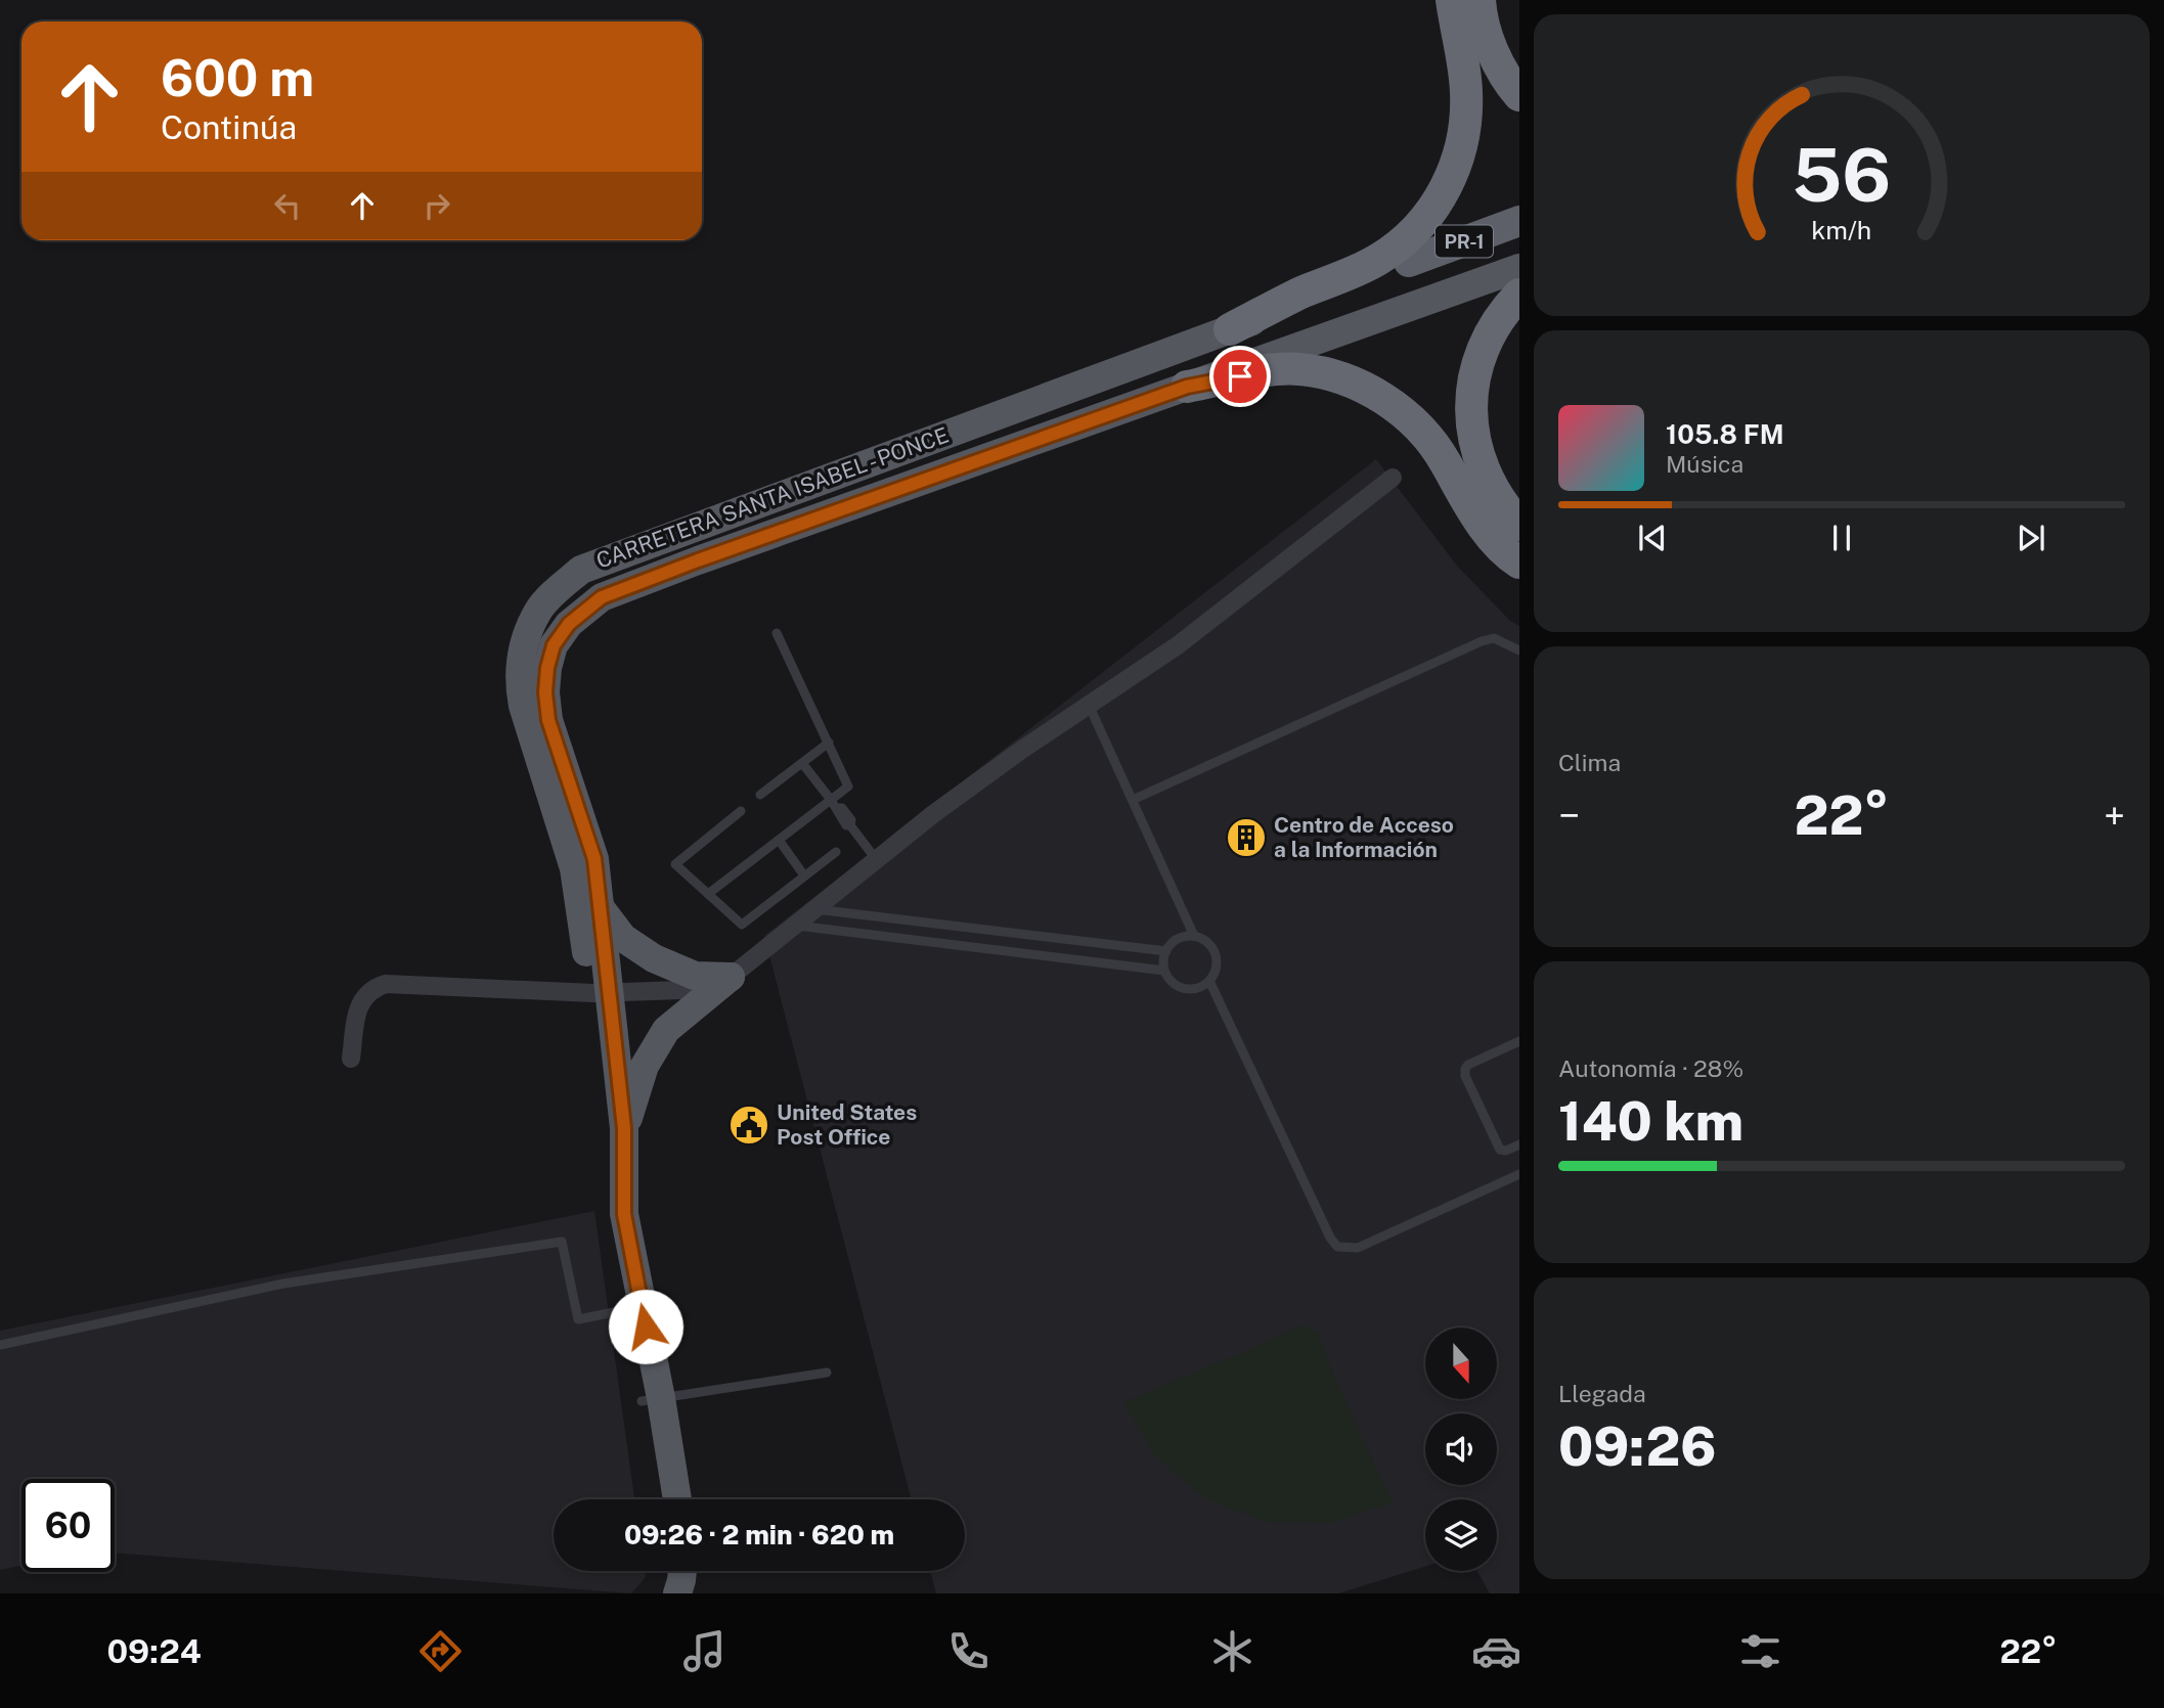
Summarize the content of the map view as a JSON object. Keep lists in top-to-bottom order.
{
  "streets": {
    "highway": ["PR-1", "CARRETERA SANTA ISABEL - PONCE"]
  },
  "places": {
    "building": ["Centro de Acceso a la Información"],
    "public building": ["United States Post Office"]
  },
  "north": "bottom",
  "page": {
    "turn": ["600 m", "Continúa"],
    "song": ["105.8 FM", "Música"],
    "tile": [
      "Clima",
      ["Autonomía · 28%", "140 km"],
      ["Llegada", "09:26"]
    ],
    "heat": ["−", "22°", "+"],
    "limit": "60",
    "trip": "09:26 · 2 min · 620 m",
    "tabs": ["09:24", "22°"],
    "gauge": ["56", "km/h"]
  }
}
